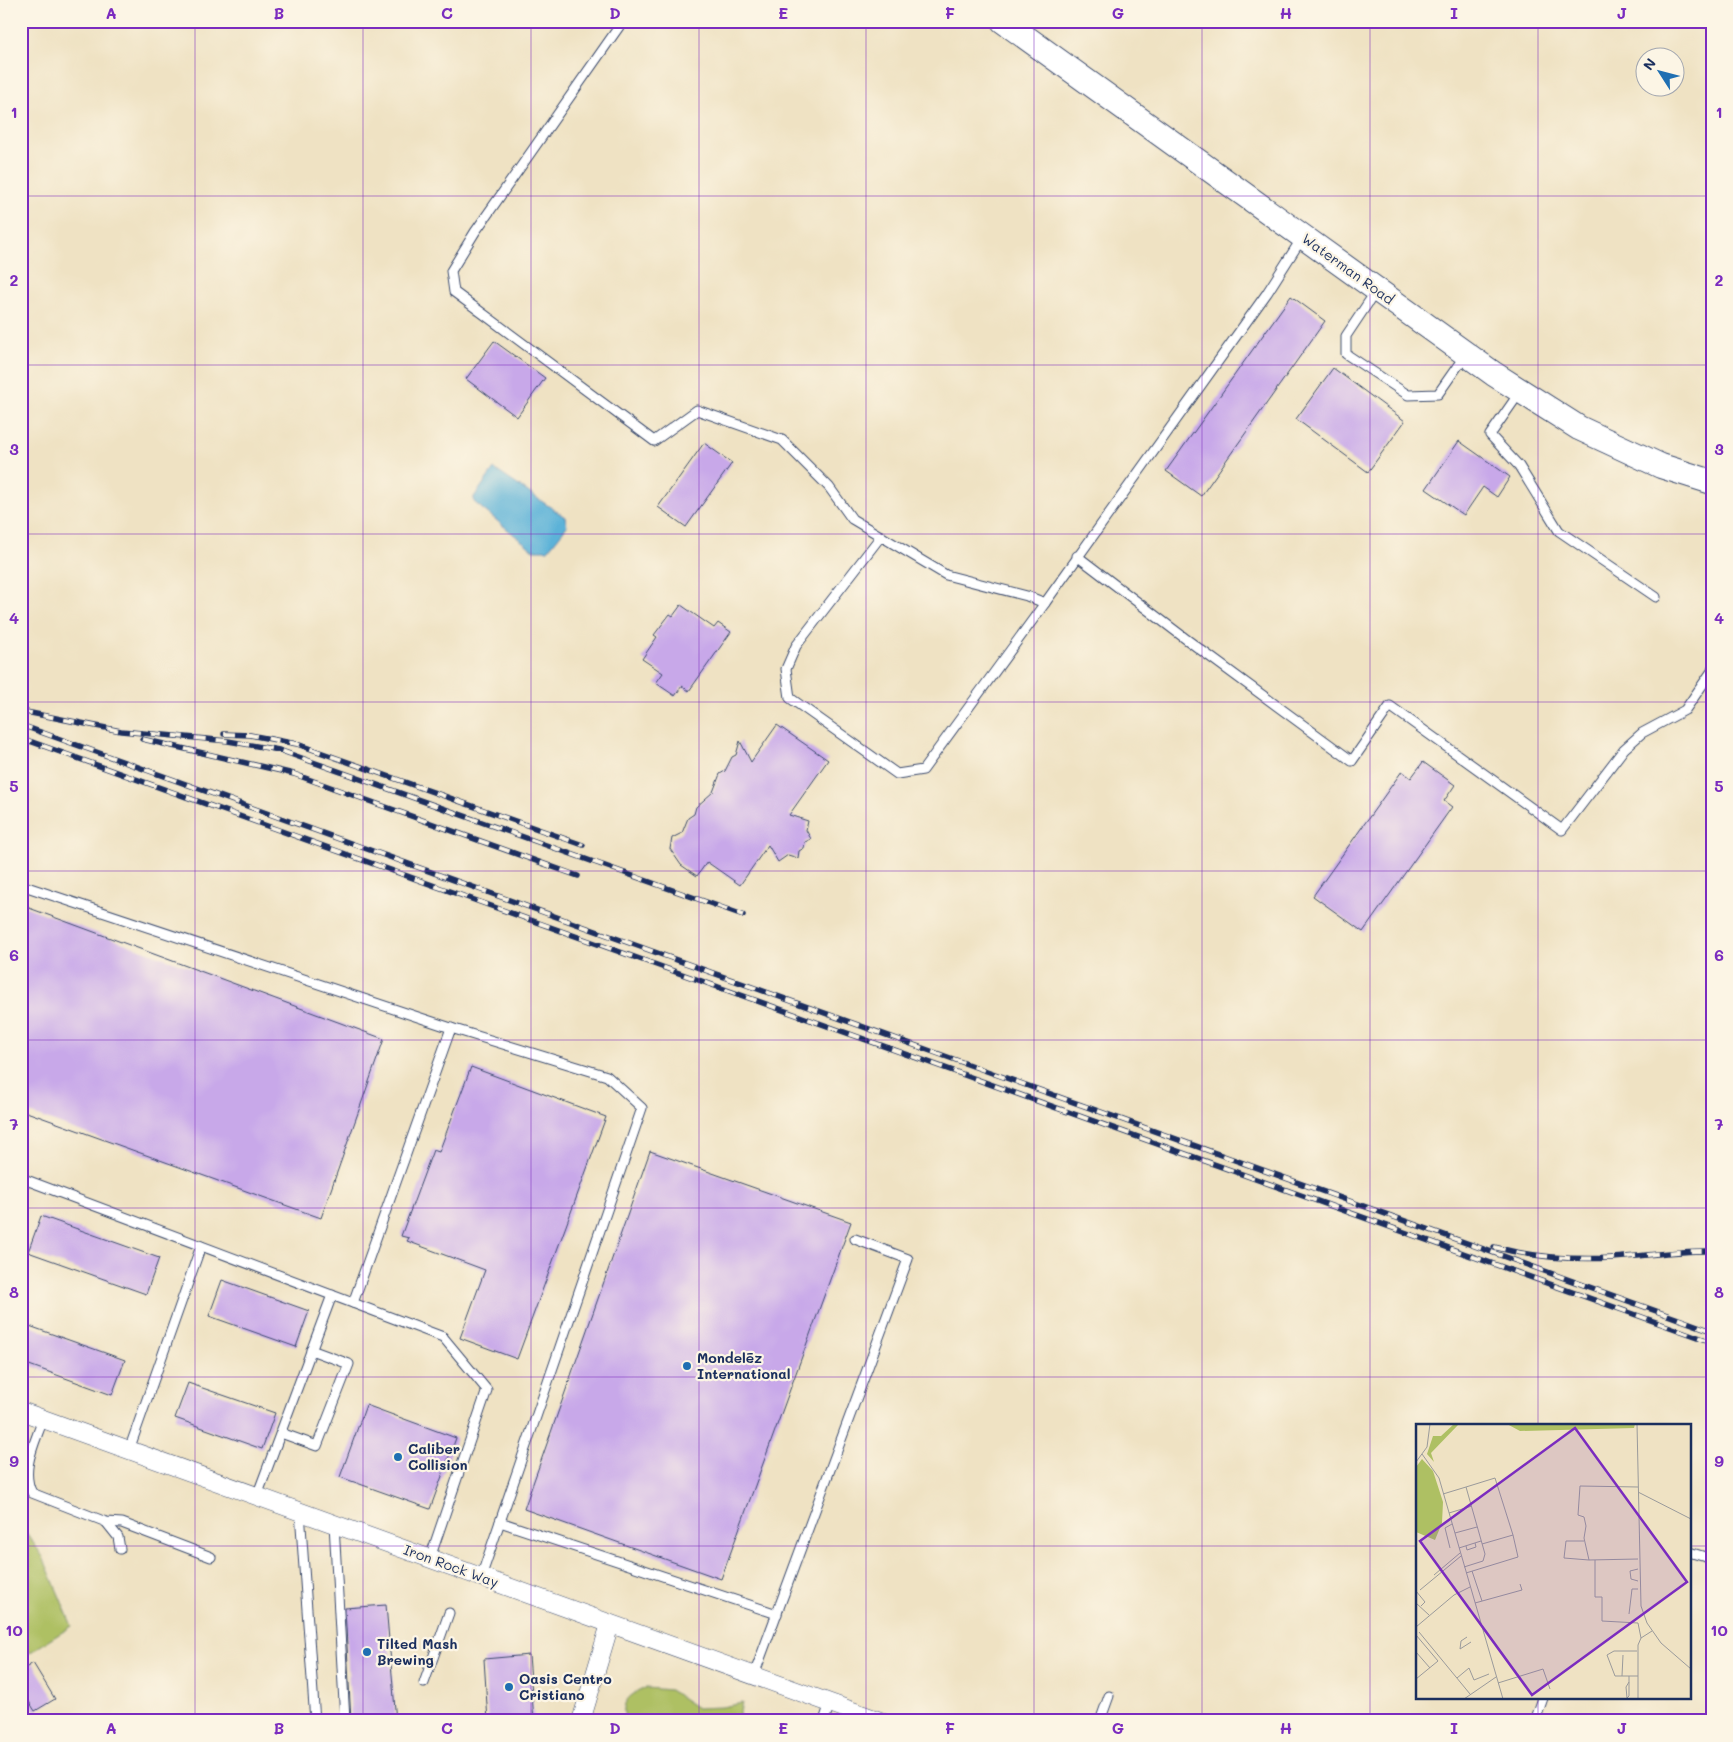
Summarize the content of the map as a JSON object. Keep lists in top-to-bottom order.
{
  "streets": {
    "main road": ["Waterman Road"],
    "street": ["Iron Rock Way"]
  },
  "places": [
    "Mondelēz International",
    "Caliber Collision",
    "Tilted Mash Brewing",
    "Oasis Centro Cristiano"
  ],
  "north": "top left",
  "grid": {
    "columns": [
      "A",
      "B",
      "C",
      "D",
      "E",
      "F",
      "G",
      "H",
      "I",
      "J"
    ],
    "rows": [
      "1",
      "2",
      "3",
      "4",
      "5",
      "6",
      "7",
      "8",
      "9",
      "10"
    ]
  }
}
